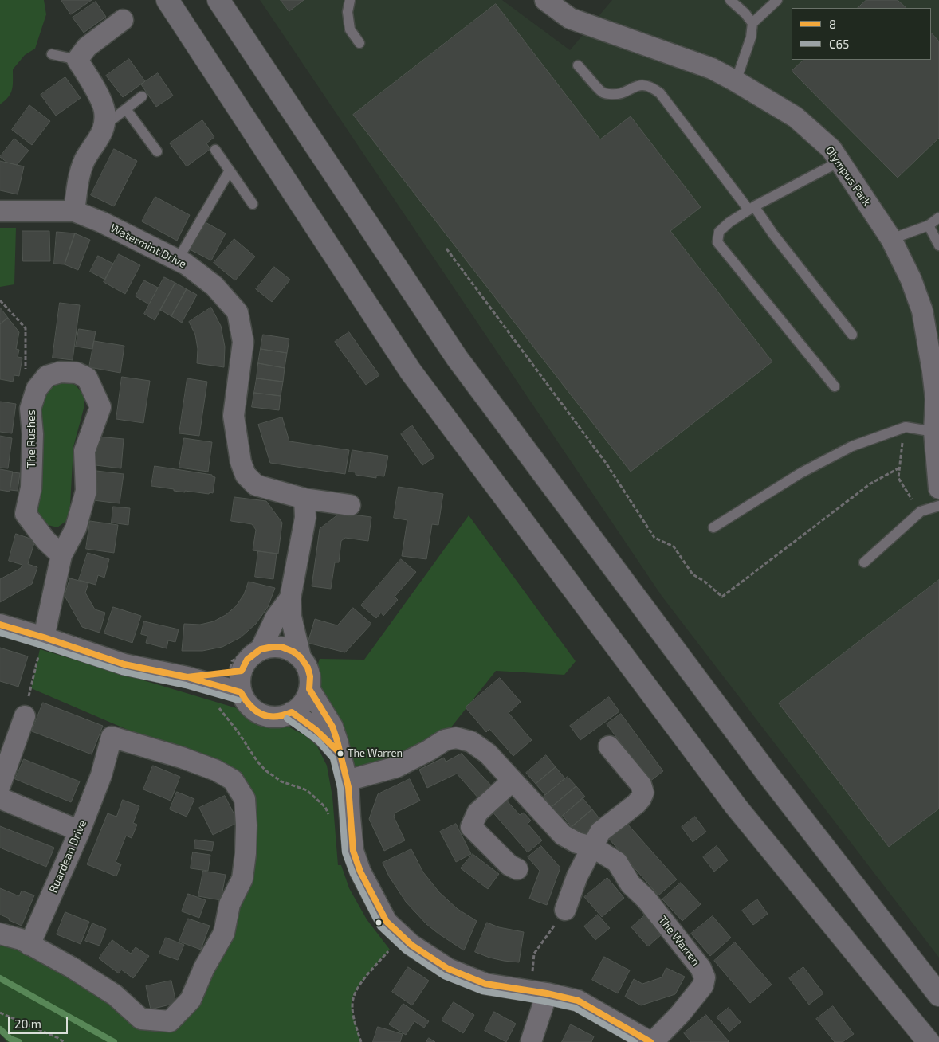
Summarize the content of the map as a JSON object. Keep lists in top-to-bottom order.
{
  "streets": {
    "street": [
      "Olympus Park",
      "Watermint Drive",
      "The Rushes",
      "Ruardean Drive",
      "The Warren"
    ]
  },
  "places": ["The Warren"],
  "lines": ["transit line 8", "transit line C65"],
  "legend": ["8", "C65"],
  "scale_bar": "20 m"
}
